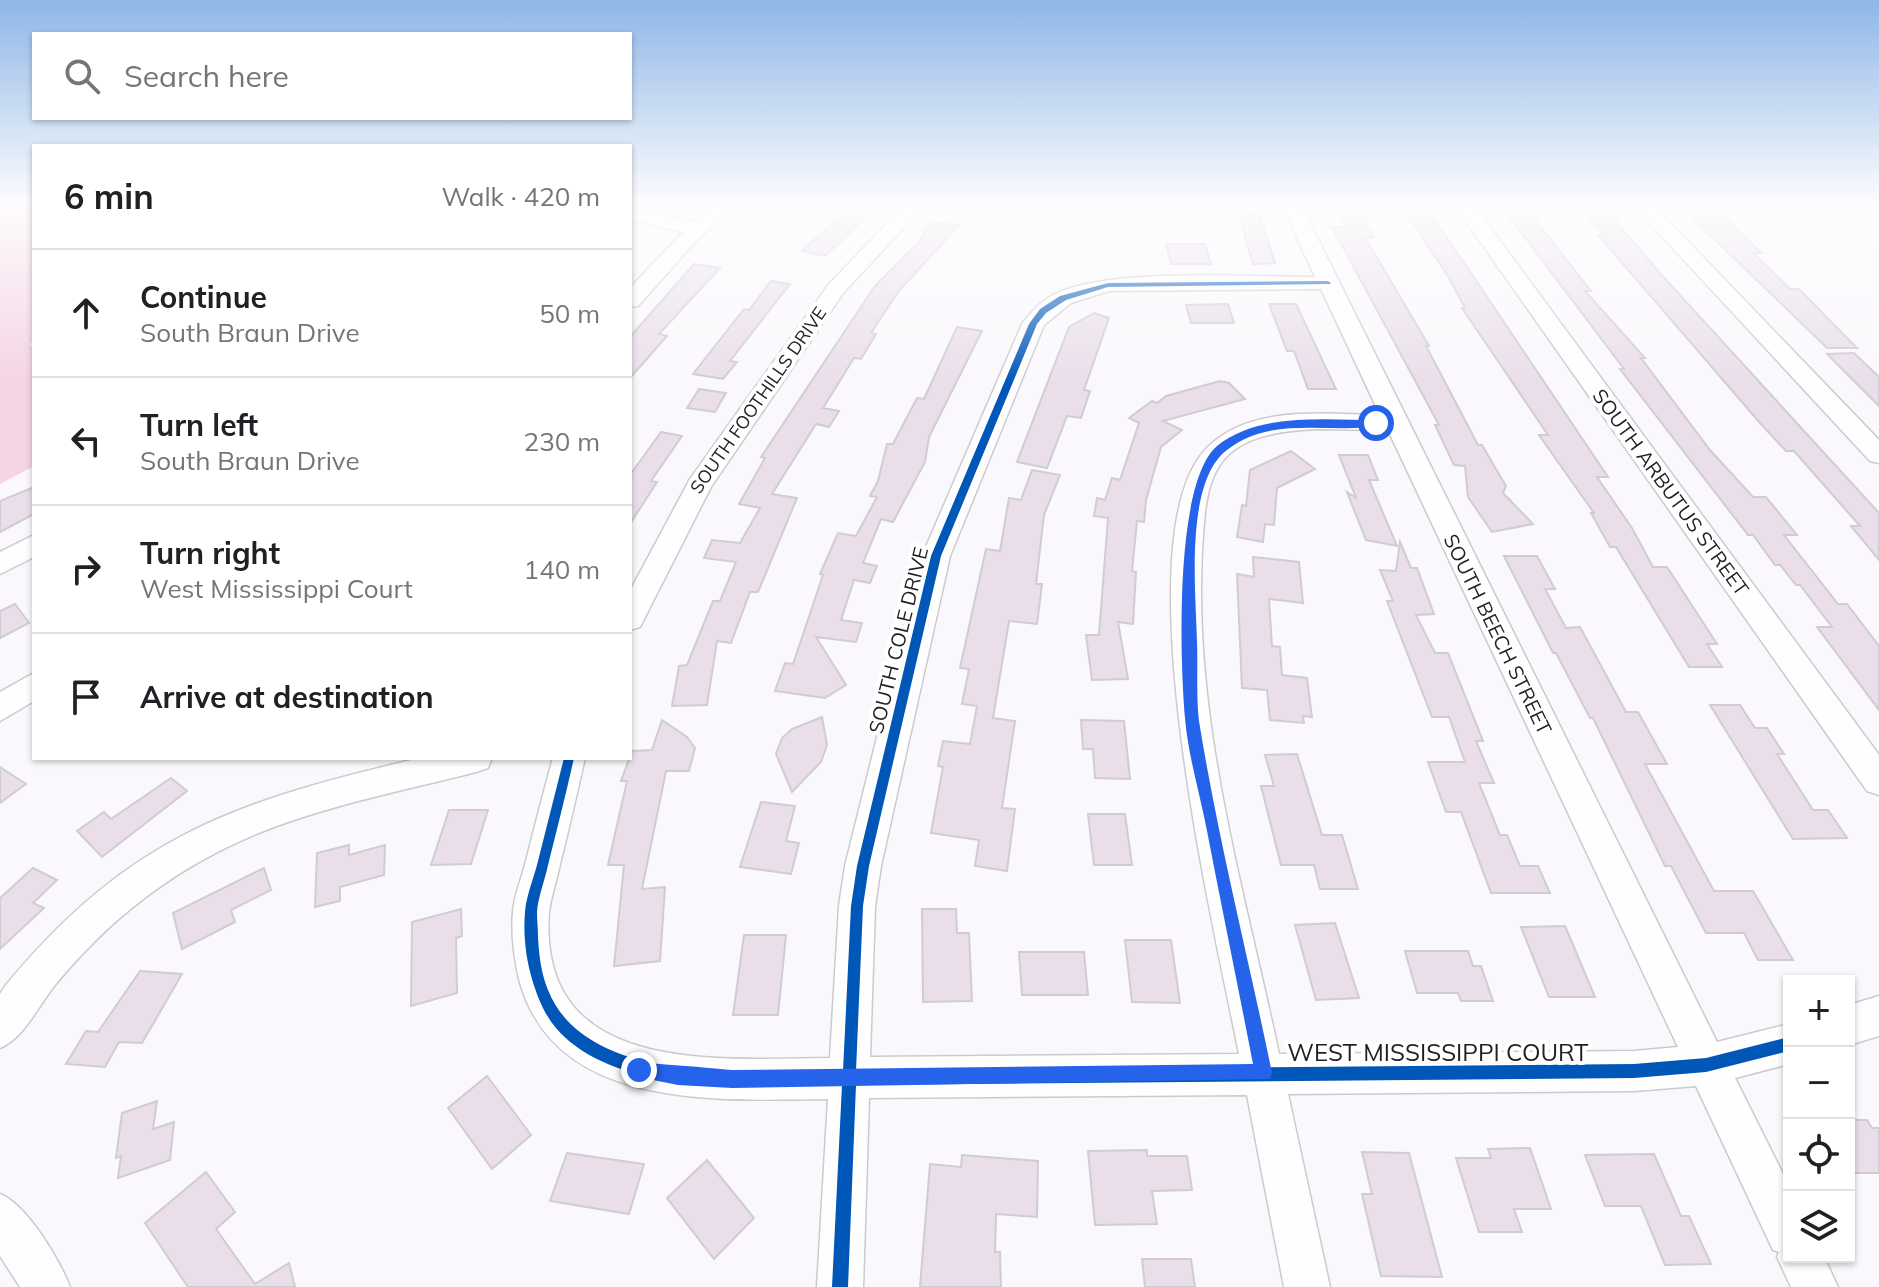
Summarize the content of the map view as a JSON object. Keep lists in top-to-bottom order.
{
  "streets": {
    "street": [
      "SOUTH FOOTHILLS DRIVE",
      "SOUTH ARBUTUS STREET",
      "SOUTH BEECH STREET",
      "SOUTH COLE DRIVE",
      "WEST MISSISSIPPI COURT"
    ]
  },
  "crossings": [
    ["SOUTH BEECH STREET", "SOUTH COLE DRIVE"],
    ["SOUTH BEECH STREET", "WEST MISSISSIPPI COURT"],
    ["SOUTH COLE DRIVE", "WEST MISSISSIPPI COURT"]
  ],
  "page": {
    "search": "Search here",
    "heading": ["6 min", "Walk · 420 m"],
    "list": [
      ["Continue", "South Braun Drive", "50 m"],
      ["Turn left", "South Braun Drive", "230 m"],
      ["Turn right", "West Mississippi Court", "140 m"],
      "Arrive at destination"
    ],
    "map_buttons": ["+", "−"]
  }
}
